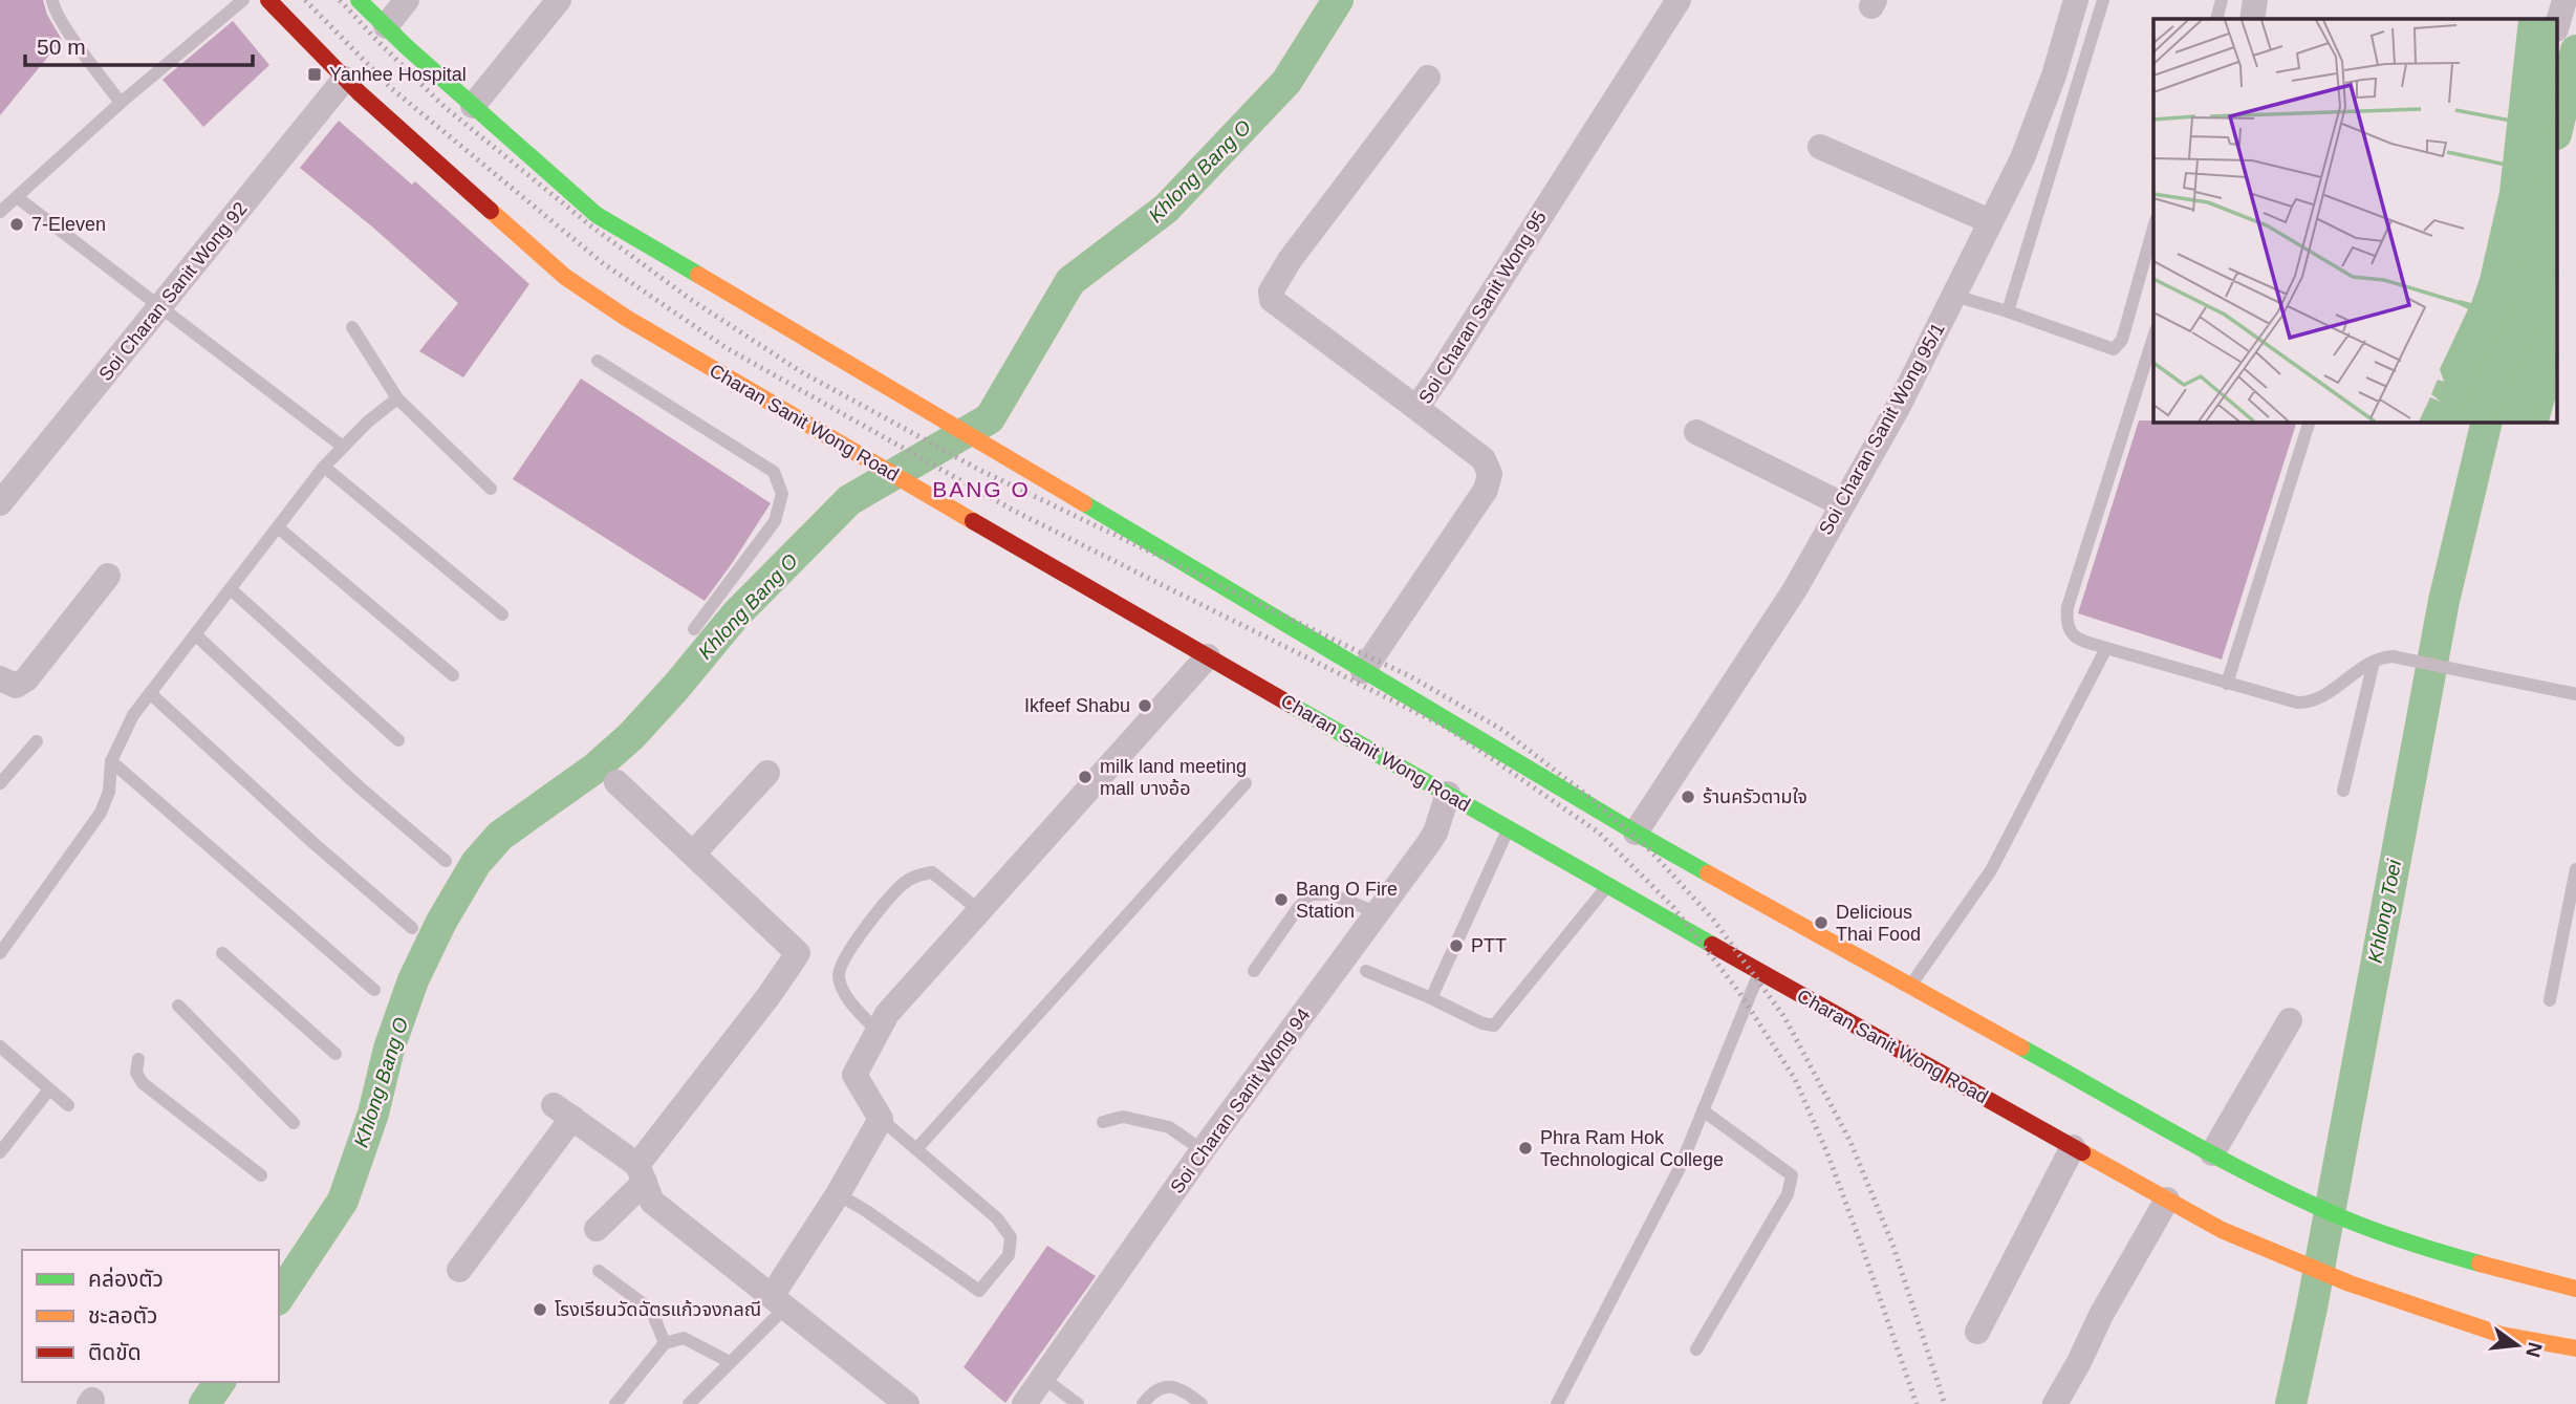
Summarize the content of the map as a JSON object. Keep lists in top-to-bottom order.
{
  "streets": {
    "main road": ["Charan Sanit Wong Road"],
    "street": [
      "Soi Charan Sanit Wong 92",
      "Soi Charan Sanit Wong 95",
      "Soi Charan Sanit Wong 95/1",
      "Soi Charan Sanit Wong 94"
    ]
  },
  "crossings": [
    ["Soi Charan Sanit Wong 92", "Charan Sanit Wong Road"],
    ["Charan Sanit Wong Road", "Soi Charan Sanit Wong 94"]
  ],
  "districts": ["BANG O"],
  "water": ["Khlong Bang O", "Khlong Toei"],
  "places": {
    "transit": ["Yanhee Hospital"],
    "other": [
      "7-Eleven",
      "Ikfeef Shabu",
      "milk land meeting mall บางอ้อ",
      "ร้านครัวตามใจ",
      "Bang O Fire Station",
      "Delicious Thai Food",
      "PTT",
      "Phra Ram Hok Technological College",
      "โรงเรียนวัดฉัตรแก้วจงกลณี"
    ]
  },
  "legend": ["คล่องตัว", "ชะลอตัว", "ติดขัด"],
  "scale_bar": "50 m",
  "north": "right"
}
